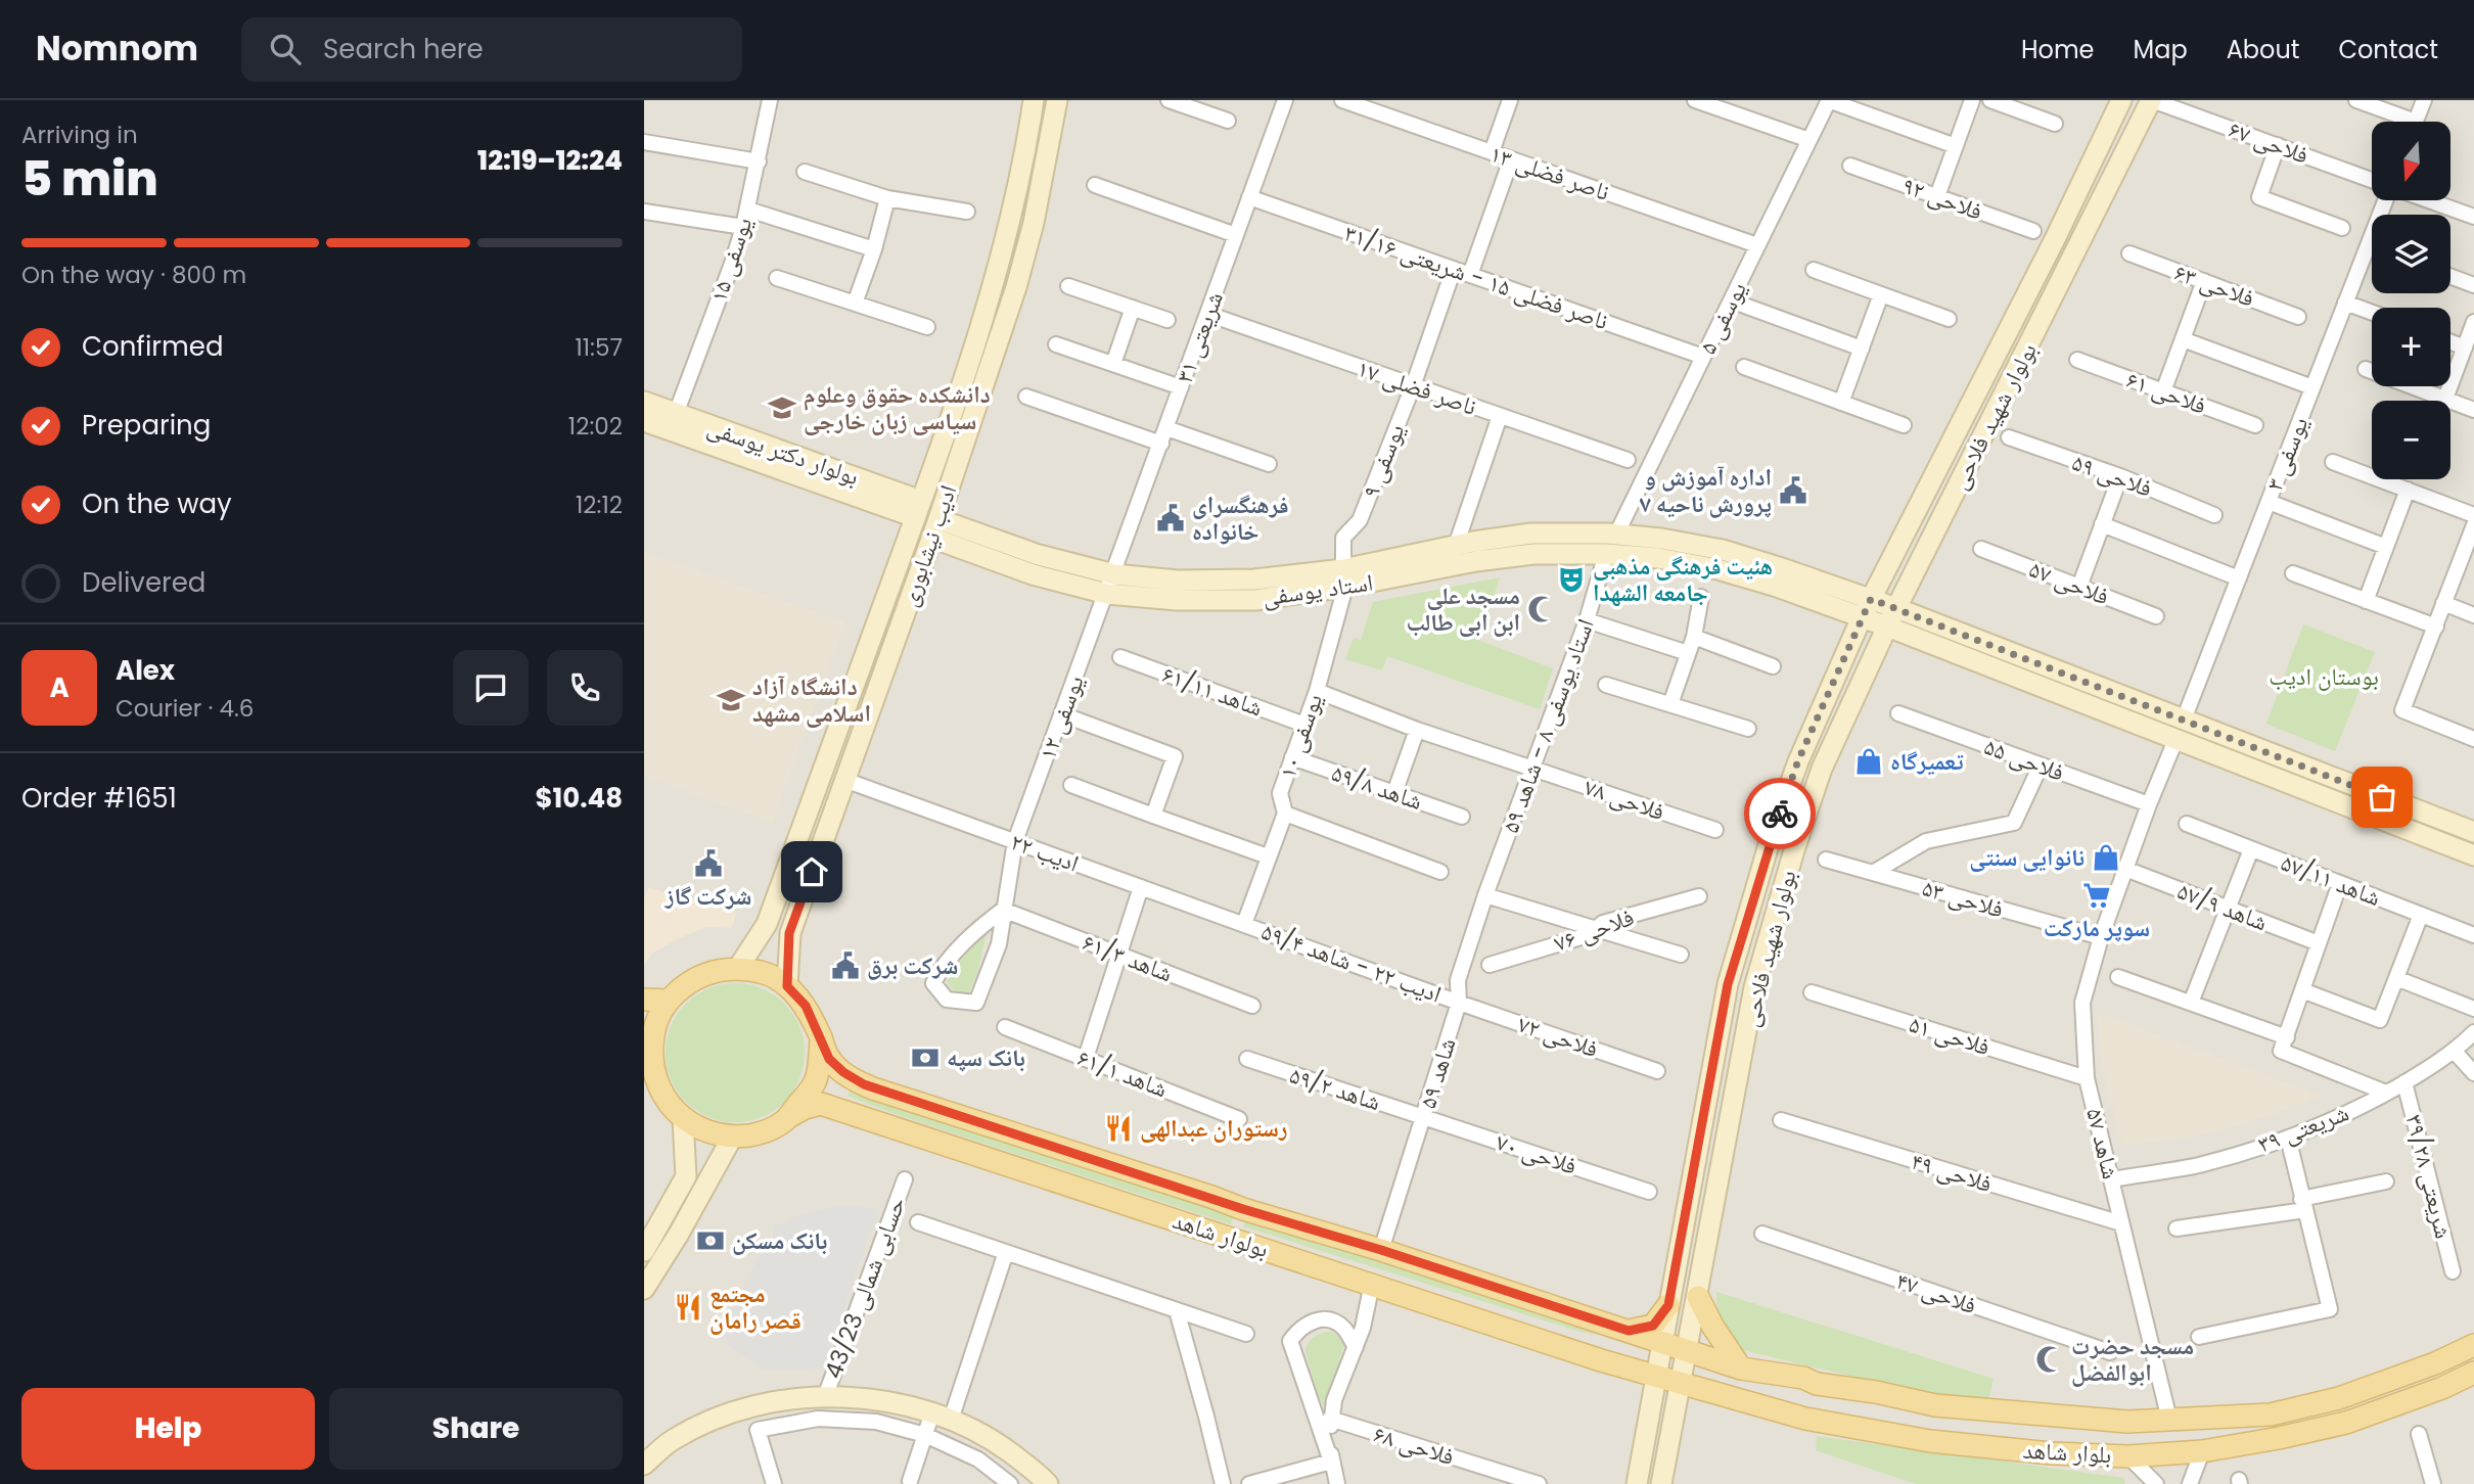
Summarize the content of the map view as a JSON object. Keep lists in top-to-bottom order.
{
  "streets": {
    "main road": [
      "بولوار شهید فلاحی",
      "بولوار دکتر یوسفی",
      "ادیب نیشابوری",
      "استاد یوسفی",
      "بولوار شاهد",
      "بلوار شاهد"
    ],
    "street": [
      "فلاحی ۶۷",
      "ناصر فضلی ۱۳",
      "فلاحی ۹۲",
      "یوسفی ۱۵",
      "ناصر فضلی ۱۵ - شریعتی ۳۱/۱۶",
      "فلاحی ۶۳",
      "یوسفی ۵",
      "شریعتی ۳۱",
      "ناصر فضلی ۱۷",
      "فلاحی ۶۱",
      "یوسفی ۳",
      "یوسفی ۹",
      "فلاحی ۵۹",
      "فلاحی ۵۷",
      "شاهد ۶۱/۱۱",
      "یوسفی ۱۲",
      "استاد یوسفی ۸ - شاهد ۵۹",
      "یوسفی ۱۰",
      "فلاحی ۵۵",
      "شاهد ۵۹/۸",
      "فلاحی ۷۸",
      "ادیب ۲۲",
      "شاهد ۵۷/۱۱",
      "فلاحی ۵۳",
      "شاهد ۵۷/۹",
      "فلاحی ۷۶",
      "شاهد ۶۱/۳",
      "ادیب ۲۲ - شاهد ۵۹/۴",
      "فلاحی ۵۱",
      "فلاحی ۷۲",
      "شاهد ۶۱/۱",
      "شاهد ۵۹",
      "شاهد ۵۹/۲",
      "شریعتی ۳۹",
      "شاهد ۵۷",
      "فلاحی ۷۰",
      "فلاحی ۴۹",
      "شریعتی ۳۹/۲۸",
      "حسابی شمالی 43/23",
      "فلاحی ۴۷",
      "فلاحی ۶۸"
    ]
  },
  "crossings": [
    ["فلاحی ۶۷", "بولوار شهید فلاحی"],
    ["ناصر فضلی ۱۳", "یوسفی ۵"],
    ["یوسفی ۱۵", "بولوار دکتر یوسفی"],
    ["ناصر فضلی ۱۵ - شریعتی ۳۱/۱۶", "یوسفی ۵"],
    ["ناصر فضلی ۱۵ - شریعتی ۳۱/۱۶", "شریعتی ۳۱"],
    ["ناصر فضلی ۱۵ - شریعتی ۳۱/۱۶", "یوسفی ۹"],
    ["یوسفی ۵", "استاد یوسفی"],
    ["شریعتی ۳۱", "ناصر فضلی ۱۷"],
    ["شریعتی ۳۱", "استاد یوسفی"],
    ["شریعتی ۳۱", "یوسفی ۱۲"],
    ["ناصر فضلی ۱۷", "یوسفی ۹"],
    ["بولوار شهید فلاحی", "استاد یوسفی"],
    ["بولوار شهید فلاحی", "بولوار شاهد"],
    ["بولوار شهید فلاحی", "بلوار شاهد"],
    ["بولوار دکتر یوسفی", "ادیب نیشابوری"],
    ["یوسفی ۳", "استاد یوسفی"],
    ["یوسفی ۳", "فلاحی ۵۵"],
    ["یوسفی ۳", "شاهد ۵۷"],
    ["یوسفی ۹", "استاد یوسفی"],
    ["یوسفی ۹", "یوسفی ۱۰"],
    ["ادیب نیشابوری", "استاد یوسفی"],
    ["ادیب نیشابوری", "ادیب ۲۲"],
    ["ادیب نیشابوری", "بولوار شاهد"],
    ["استاد یوسفی", "یوسفی ۱۲"],
    ["استاد یوسفی", "استاد یوسفی ۸ - شاهد ۵۹"],
    ["استاد یوسفی", "یوسفی ۱۰"],
    ["شاهد ۶۱/۱۱", "یوسفی ۱۰"],
    ["یوسفی ۱۲", "ادیب ۲۲"],
    ["یوسفی ۱۲", "شاهد ۶۱/۳"],
    ["استاد یوسفی ۸ - شاهد ۵۹", "فلاحی ۷۸"],
    ["استاد یوسفی ۸ - شاهد ۵۹", "شاهد ۵۹"],
    ["یوسفی ۱۰", "شاهد ۵۹/۸"],
    ["یوسفی ۱۰", "فلاحی ۷۸"],
    ["یوسفی ۱۰", "ادیب ۲۲"],
    ["یوسفی ۱۰", "ادیب ۲۲ - شاهد ۵۹/۴"],
    ["فلاحی ۵۵", "شاهد ۵۷"],
    ["ادیب ۲۲", "ادیب ۲۲ - شاهد ۵۹/۴"],
    ["فلاحی ۵۳", "شاهد ۵۷"],
    ["شاهد ۵۷/۹", "شاهد ۵۷"],
    ["ادیب ۲۲ - شاهد ۵۹/۴", "فلاحی ۷۲"],
    ["ادیب ۲۲ - شاهد ۵۹/۴", "شاهد ۵۹"],
    ["فلاحی ۵۱", "شاهد ۵۷"],
    ["فلاحی ۷۲", "شاهد ۵۹"],
    ["شاهد ۵۹", "شاهد ۵۹/۲"],
    ["شاهد ۵۹", "فلاحی ۷۰"],
    ["شاهد ۵۹", "بولوار شاهد"],
    ["شاهد ۵۹/۲", "فلاحی ۷۰"],
    ["شریعتی ۳۹", "شاهد ۵۷"],
    ["شریعتی ۳۹", "شریعتی ۳۹/۲۸"],
    ["شاهد ۵۷", "فلاحی ۴۹"],
    ["شاهد ۵۷", "بلوار شاهد"],
    ["بولوار شاهد", "بلوار شاهد"]
  ],
  "parks": ["بوستان ادیب"],
  "places": {
    "school or university": ["دانشکده حقوق وعلوم سیاسی زبان خارجی", "دانشگاه آزاد اسلامی مشهد"],
    "public building": [
      "اداره آموزش و پرورش ناحیه ۷",
      "فرهنگسرای خانواده",
      "شرکت گاز",
      "شرکت برق"
    ],
    "theatre": ["هئیت فرهنگی مذهبی جامعه الشهدا"],
    "mosque": ["مسجد علی ابن ابی طالب", "مسجد حضرت ابوالفضل"],
    "shop": ["تعمیرگاه", "نانوایی سنتی"],
    "supermarket": ["سوپر مارکت"],
    "bank": ["بانک سپه", "بانک مسکن"],
    "restaurant": ["رستوران عبدالهی", "مجتمع قصر رامان"]
  },
  "north": "bottom",
  "page": {
    "header": "Nomnom",
    "search": "Search here",
    "nav": [
      "Home",
      "Map",
      "About",
      "Contact"
    ],
    "heading": ["5 min", "Arriving in", "12:19–12:24"],
    "panel": [
      "Alex",
      "Courier · 4.6",
      "Order #1651",
      "$10.48"
    ],
    "map_buttons": ["+", "−"],
    "bar": "On the way · 800 m",
    "list": [
      ["Confirmed", "11:57"],
      ["Preparing", "12:02"],
      ["On the way", "12:12"],
      "Delivered"
    ],
    "round": "A",
    "buttons": ["Help", "Share"]
  }
}
